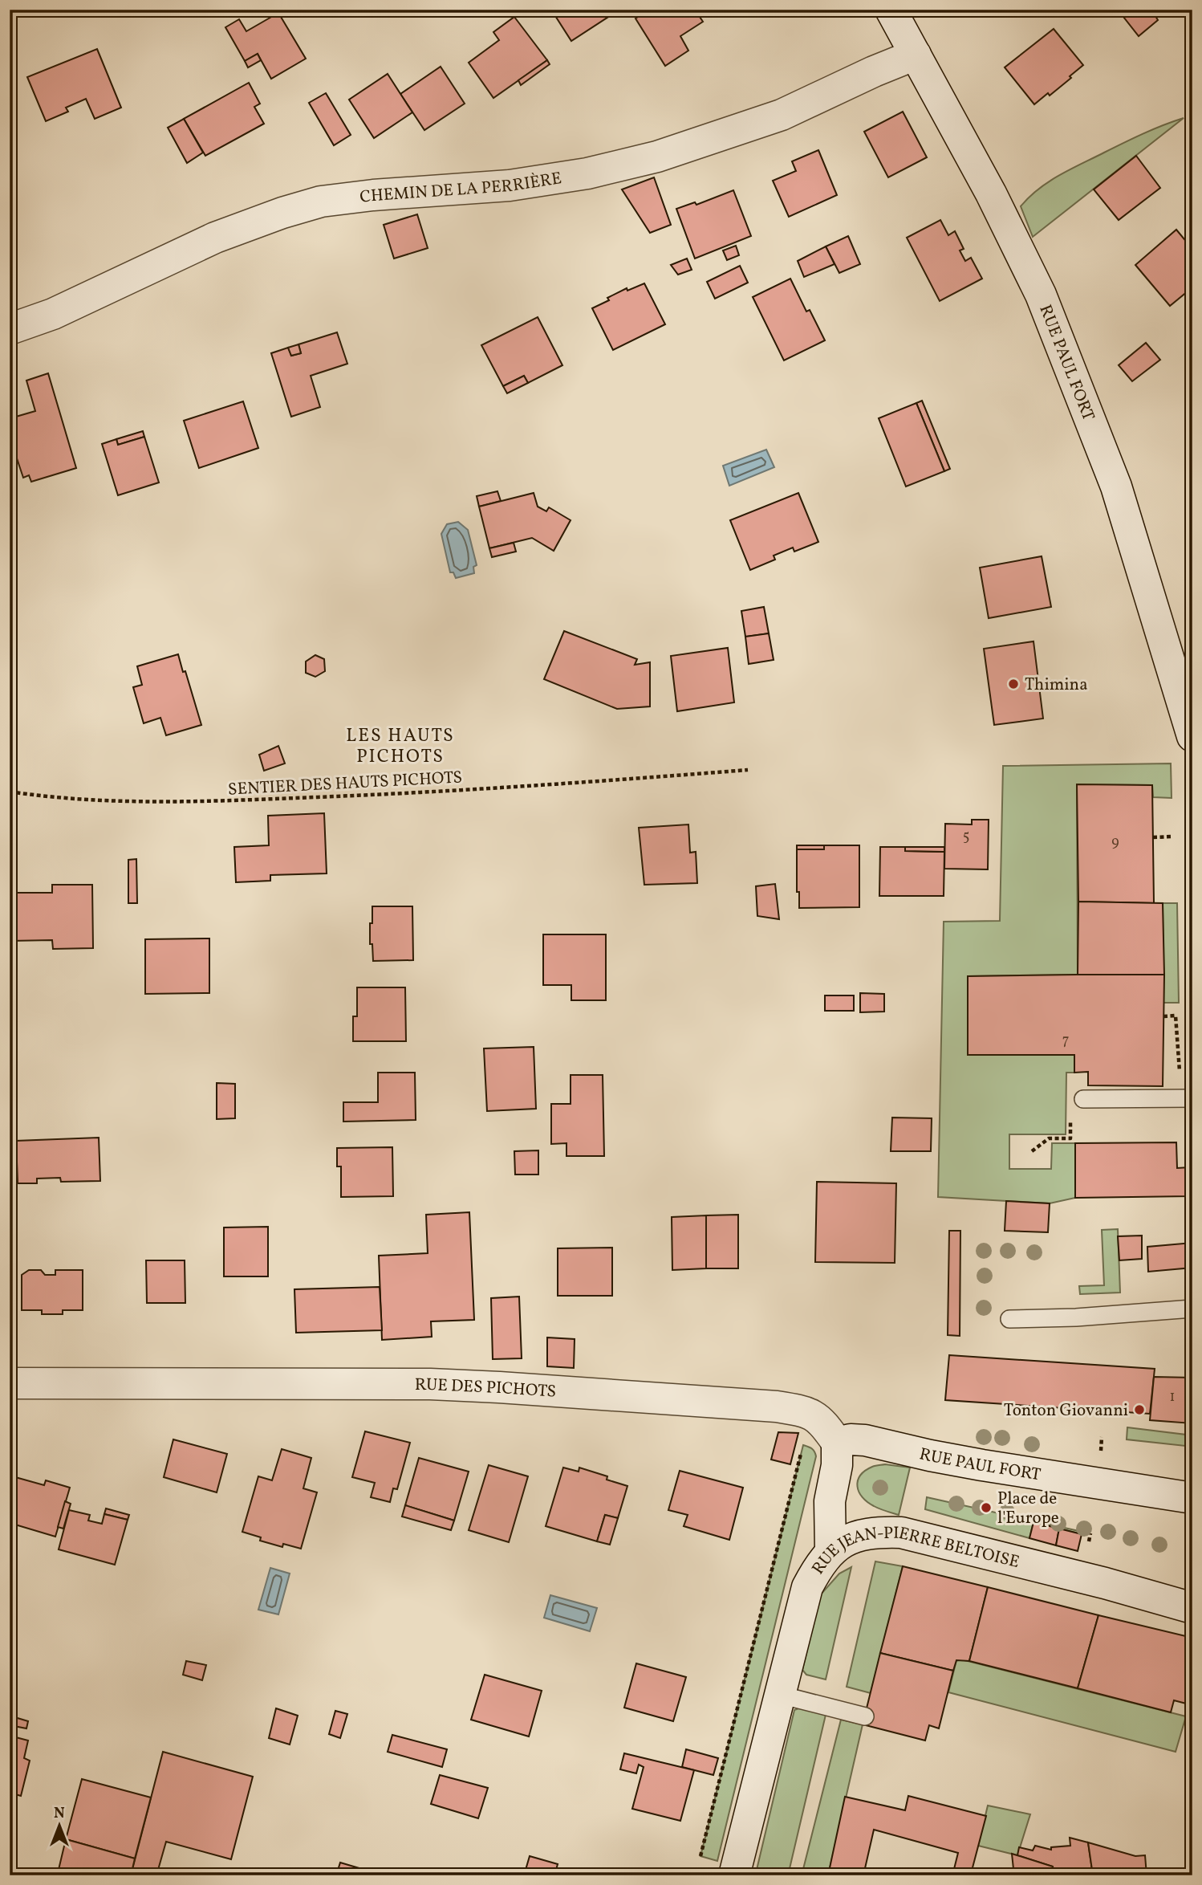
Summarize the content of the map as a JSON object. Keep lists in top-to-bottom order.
{
  "streets": {
    "street": [
      "CHEMIN DE LA PERRIÈRE",
      "RUE PAUL FORT",
      "RUE DES PICHOTS",
      "RUE JEAN-PIERRE BELTOISE"
    ],
    "path": ["SENTIER DES HAUTS PICHOTS"]
  },
  "crossings": [
    ["CHEMIN DE LA PERRIÈRE", "RUE PAUL FORT"],
    ["RUE PAUL FORT", "RUE DES PICHOTS"]
  ],
  "districts": ["LES HAUTS PICHOTS"],
  "places": ["Thimina", "Tonton Giovanni", "Place de l'Europe"],
  "house_numbers": [
    "5",
    "9",
    "7",
    "1"
  ],
  "north": "top"
}
